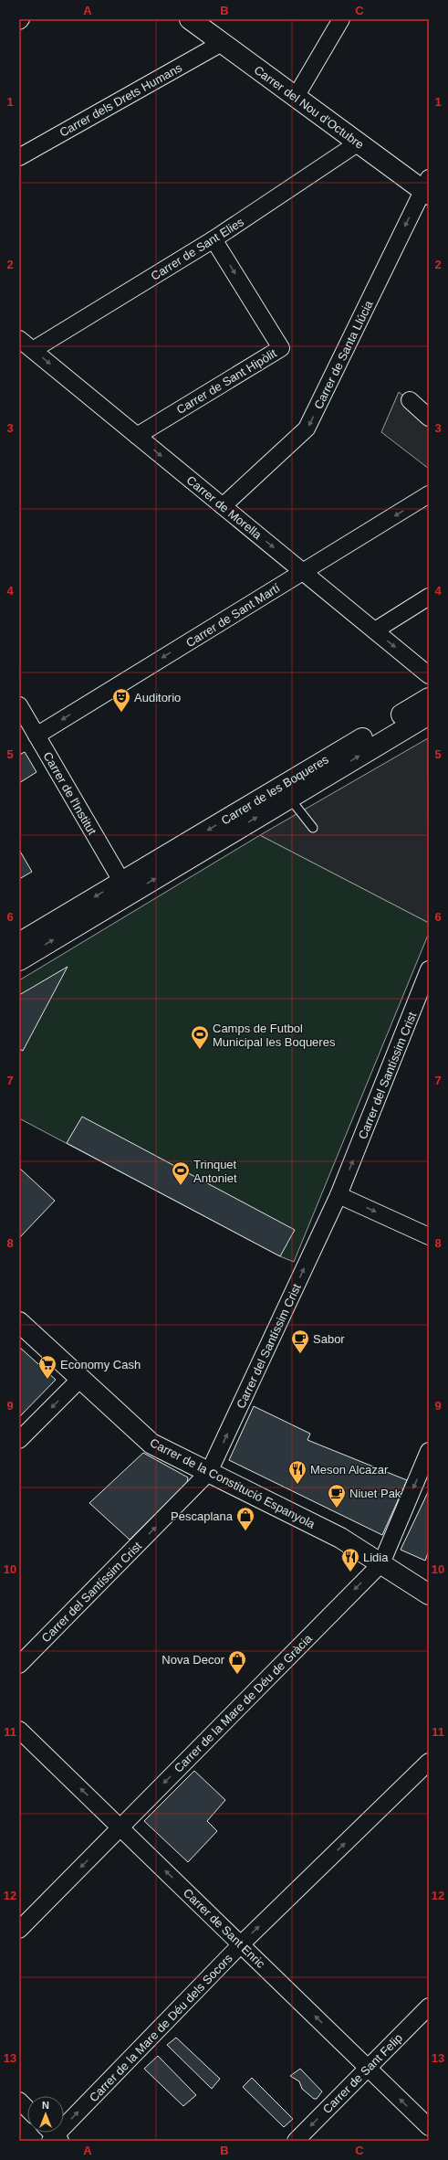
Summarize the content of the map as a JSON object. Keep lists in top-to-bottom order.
{
  "streets": {
    "street": [
      "Carrer dels Drets Humans",
      "Carrer del Nou d'Octubre",
      "Carrer de Sant Elies",
      "Carrer de Santa Llúcia",
      "Carrer de Sant Hipòlit",
      "Carrer de Morella",
      "Carrer de Sant Martí",
      "Carrer de les Boqueres",
      "Carrer de l'Institut",
      "Carrer del Santíssim Crist",
      "Carrer de la Constitució Espanyola",
      "Carrer de la Mare de Déu de Gràcia",
      "Carrer de Sant Enric",
      "Carrer de la Mare de Déu dels Socors",
      "Carrer de Sant Felip"
    ]
  },
  "crossings": [
    ["Carrer dels Drets Humans", "Carrer del Nou d'Octubre"],
    ["Carrer del Nou d'Octubre", "Carrer de Sant Elies"],
    ["Carrer del Nou d'Octubre", "Carrer de Santa Llúcia"],
    ["Carrer de Sant Elies", "Carrer de Sant Hipòlit"],
    ["Carrer de Sant Elies", "Carrer de Morella"],
    ["Carrer de Santa Llúcia", "Carrer de Morella"],
    ["Carrer de Sant Hipòlit", "Carrer de Morella"],
    ["Carrer de Morella", "Carrer de Sant Martí"],
    ["Carrer de Sant Martí", "Carrer de l'Institut"],
    ["Carrer de les Boqueres", "Carrer de l'Institut"],
    ["Carrer del Santíssim Crist", "Carrer de la Constitució Espanyola"],
    ["Carrer de la Constitució Espanyola", "Carrer de la Mare de Déu de Gràcia"],
    ["Carrer de la Mare de Déu de Gràcia", "Carrer de Sant Enric"],
    ["Carrer de Sant Enric", "Carrer de la Mare de Déu dels Socors"],
    ["Carrer de Sant Enric", "Carrer de Sant Felip"]
  ],
  "one_way": [
    "Carrer de Santa Llúcia",
    "Carrer de Morella",
    "Carrer de Sant Martí",
    "Carrer del Santíssim Crist",
    "Carrer de la Mare de Déu de Gràcia",
    "Carrer de Sant Enric",
    "Carrer de la Mare de Déu dels Socors",
    "Carrer de Sant Felip"
  ],
  "places": {
    "theatre": ["Auditorio"],
    "sports": ["Camps de Futbol Municipal les Boqueres", "Trinquet Antoniet"],
    "cafe": ["Sabor", "Niuet Pak"],
    "supermarket": ["Economy Cash"],
    "restaurant": ["Meson Alcazar", "Lidia"],
    "shop": ["Pescaplana", "Nova Decor"]
  },
  "north": "top",
  "grid": {
    "columns": ["A", "B", "C"],
    "rows": [
      "1",
      "2",
      "3",
      "4",
      "5",
      "6",
      "7",
      "8",
      "9",
      "10",
      "11",
      "12",
      "13"
    ]
  }
}
